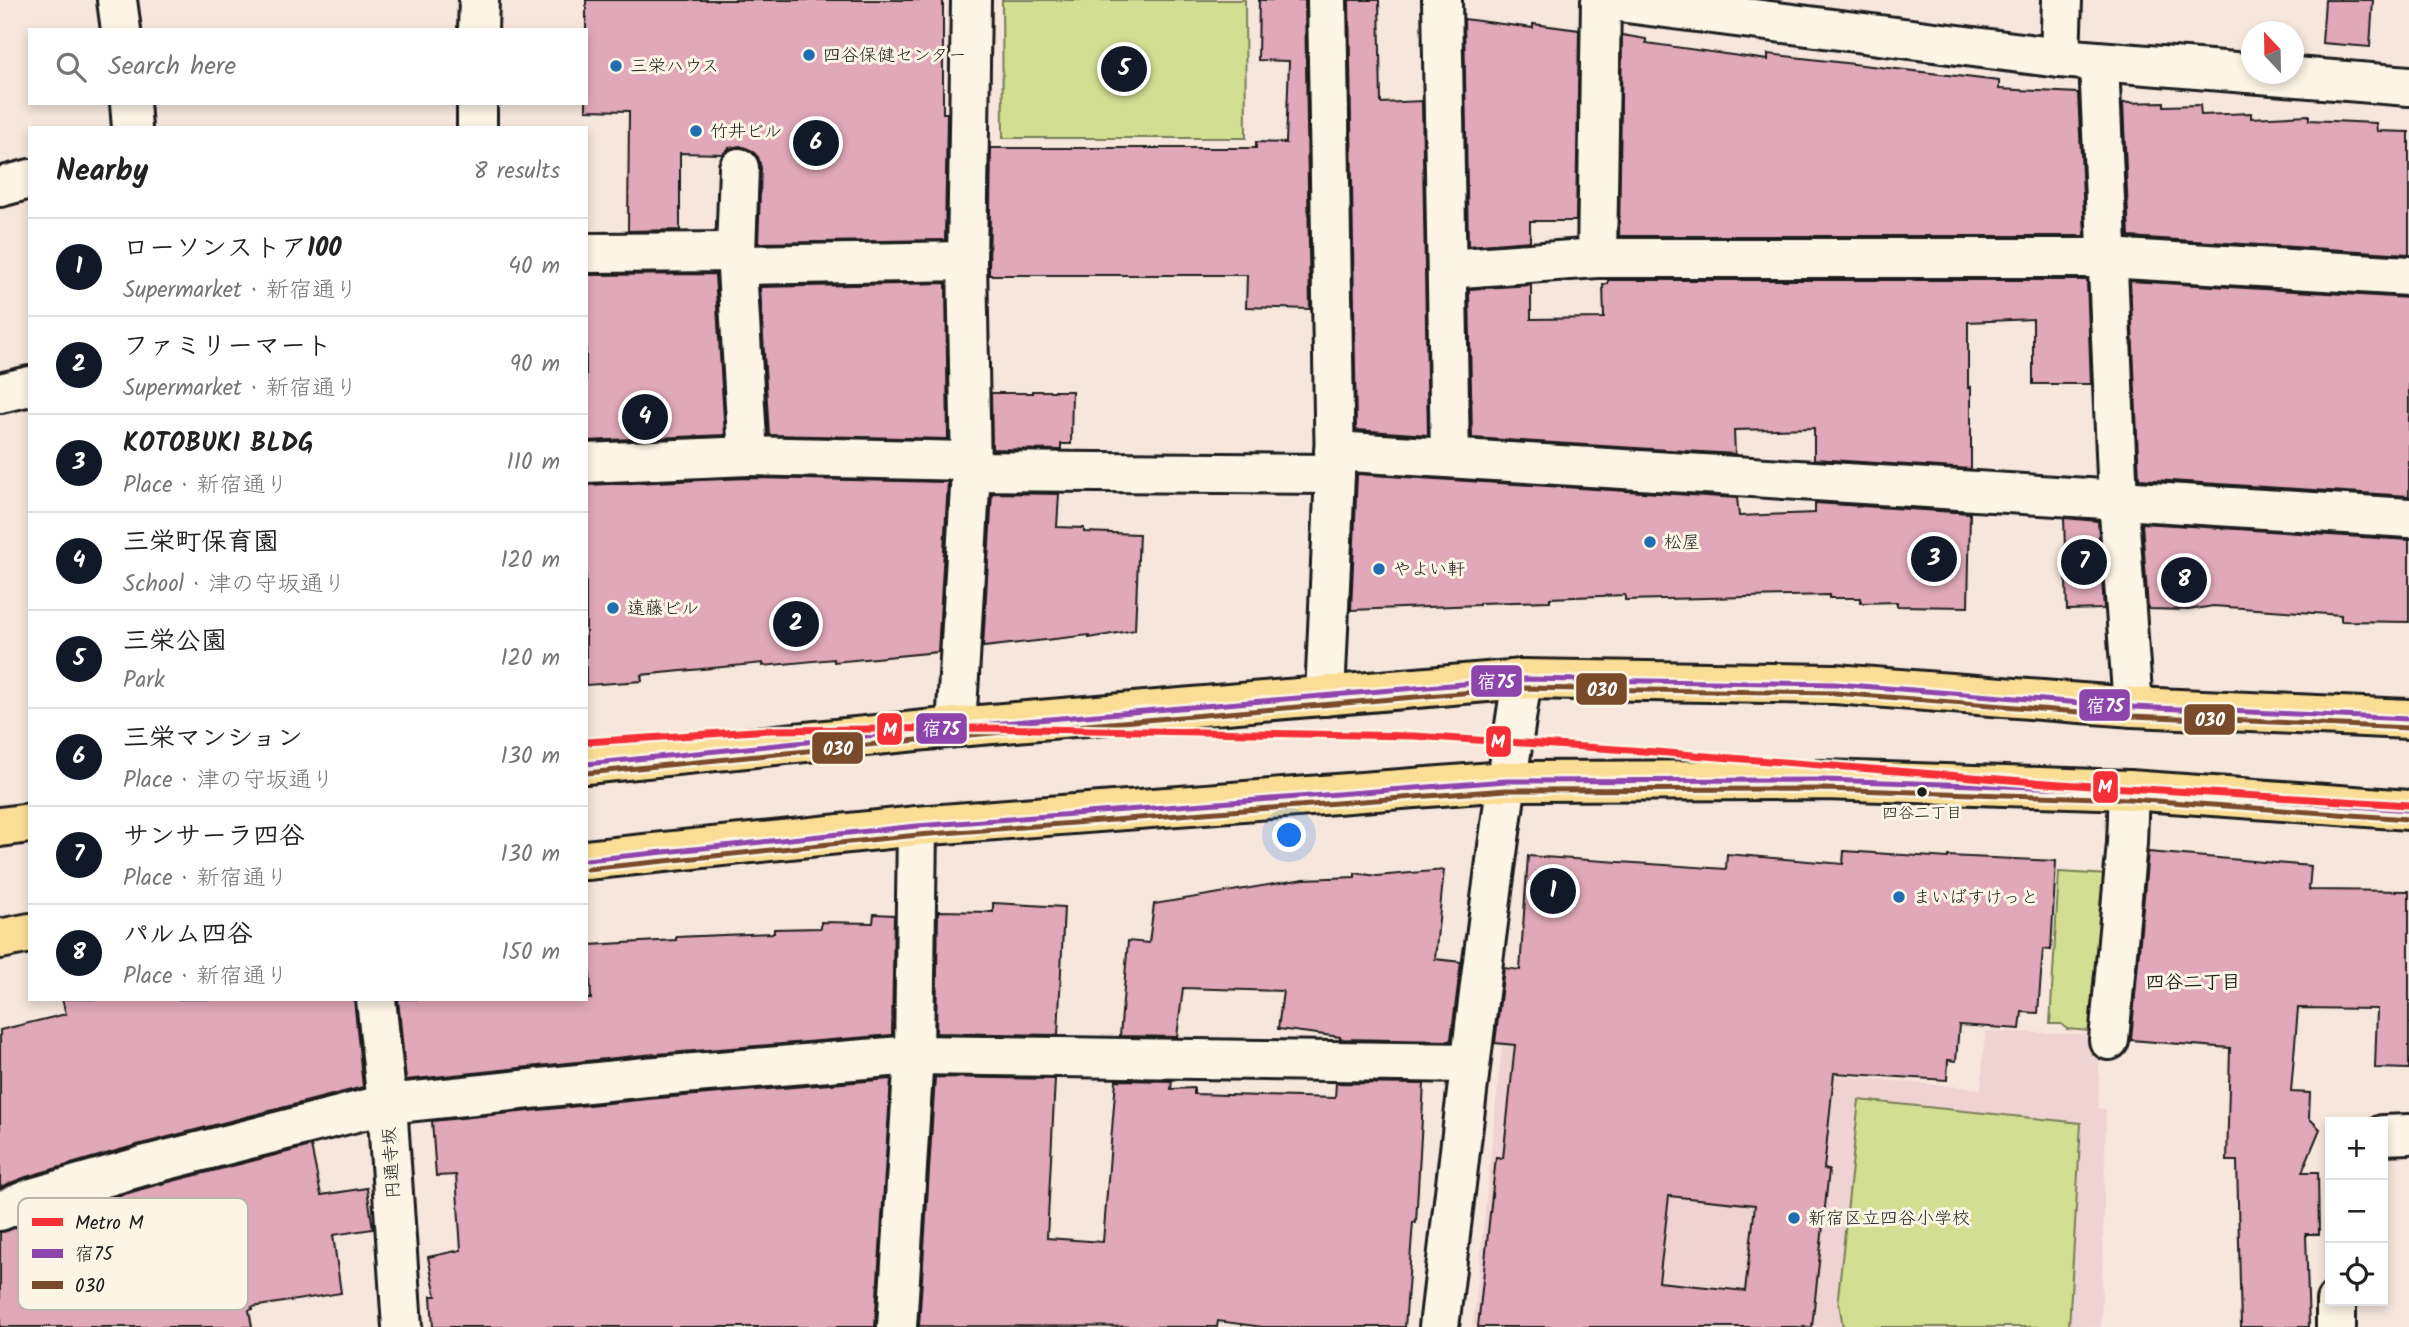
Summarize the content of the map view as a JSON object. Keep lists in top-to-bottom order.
{
  "streets": {
    "street": ["円通寺坂"]
  },
  "districts": ["四谷二丁目"],
  "places": [
    "四谷保健センター",
    "三栄ハウス",
    "竹井ビル",
    "松屋",
    "やよい軒",
    "遠藤ビル",
    "四谷二丁目",
    "まいばすけっと",
    "新宿区立四谷小学校"
  ],
  "lines": ["transit line 宿75", "transit line 030", "metro line M"],
  "legend": ["Metro M", "宿75", "030"],
  "north": "top",
  "page": {
    "search": "Search here",
    "pins": [
      "5",
      "6",
      "4",
      "3",
      "7",
      "8",
      "2",
      "1"
    ],
    "heading": ["Nearby", "8 results"],
    "list": [
      {
        "mark": "1",
        "name": "ローソンストア100",
        "note": "Supermarket · 新宿通り",
        "value": "40 m"
      },
      {
        "mark": "2",
        "name": "ファミリーマート",
        "note": "Supermarket · 新宿通り",
        "value": "90 m"
      },
      {
        "mark": "3",
        "name": "KOTOBUKI BLDG",
        "note": "Place · 新宿通り",
        "value": "110 m"
      },
      {
        "mark": "4",
        "name": "三栄町保育園",
        "note": "School · 津の守坂通り",
        "value": "120 m"
      },
      {
        "mark": "5",
        "name": "三栄公園",
        "note": "Park",
        "value": "120 m"
      },
      {
        "mark": "6",
        "name": "三栄マンション",
        "note": "Place · 津の守坂通り",
        "value": "130 m"
      },
      {
        "mark": "7",
        "name": "サンサーラ四谷",
        "note": "Place · 新宿通り",
        "value": "130 m"
      },
      {
        "mark": "8",
        "name": "パルム四谷",
        "note": "Place · 新宿通り",
        "value": "150 m"
      }
    ],
    "map_buttons": ["+", "−"]
  }
}
